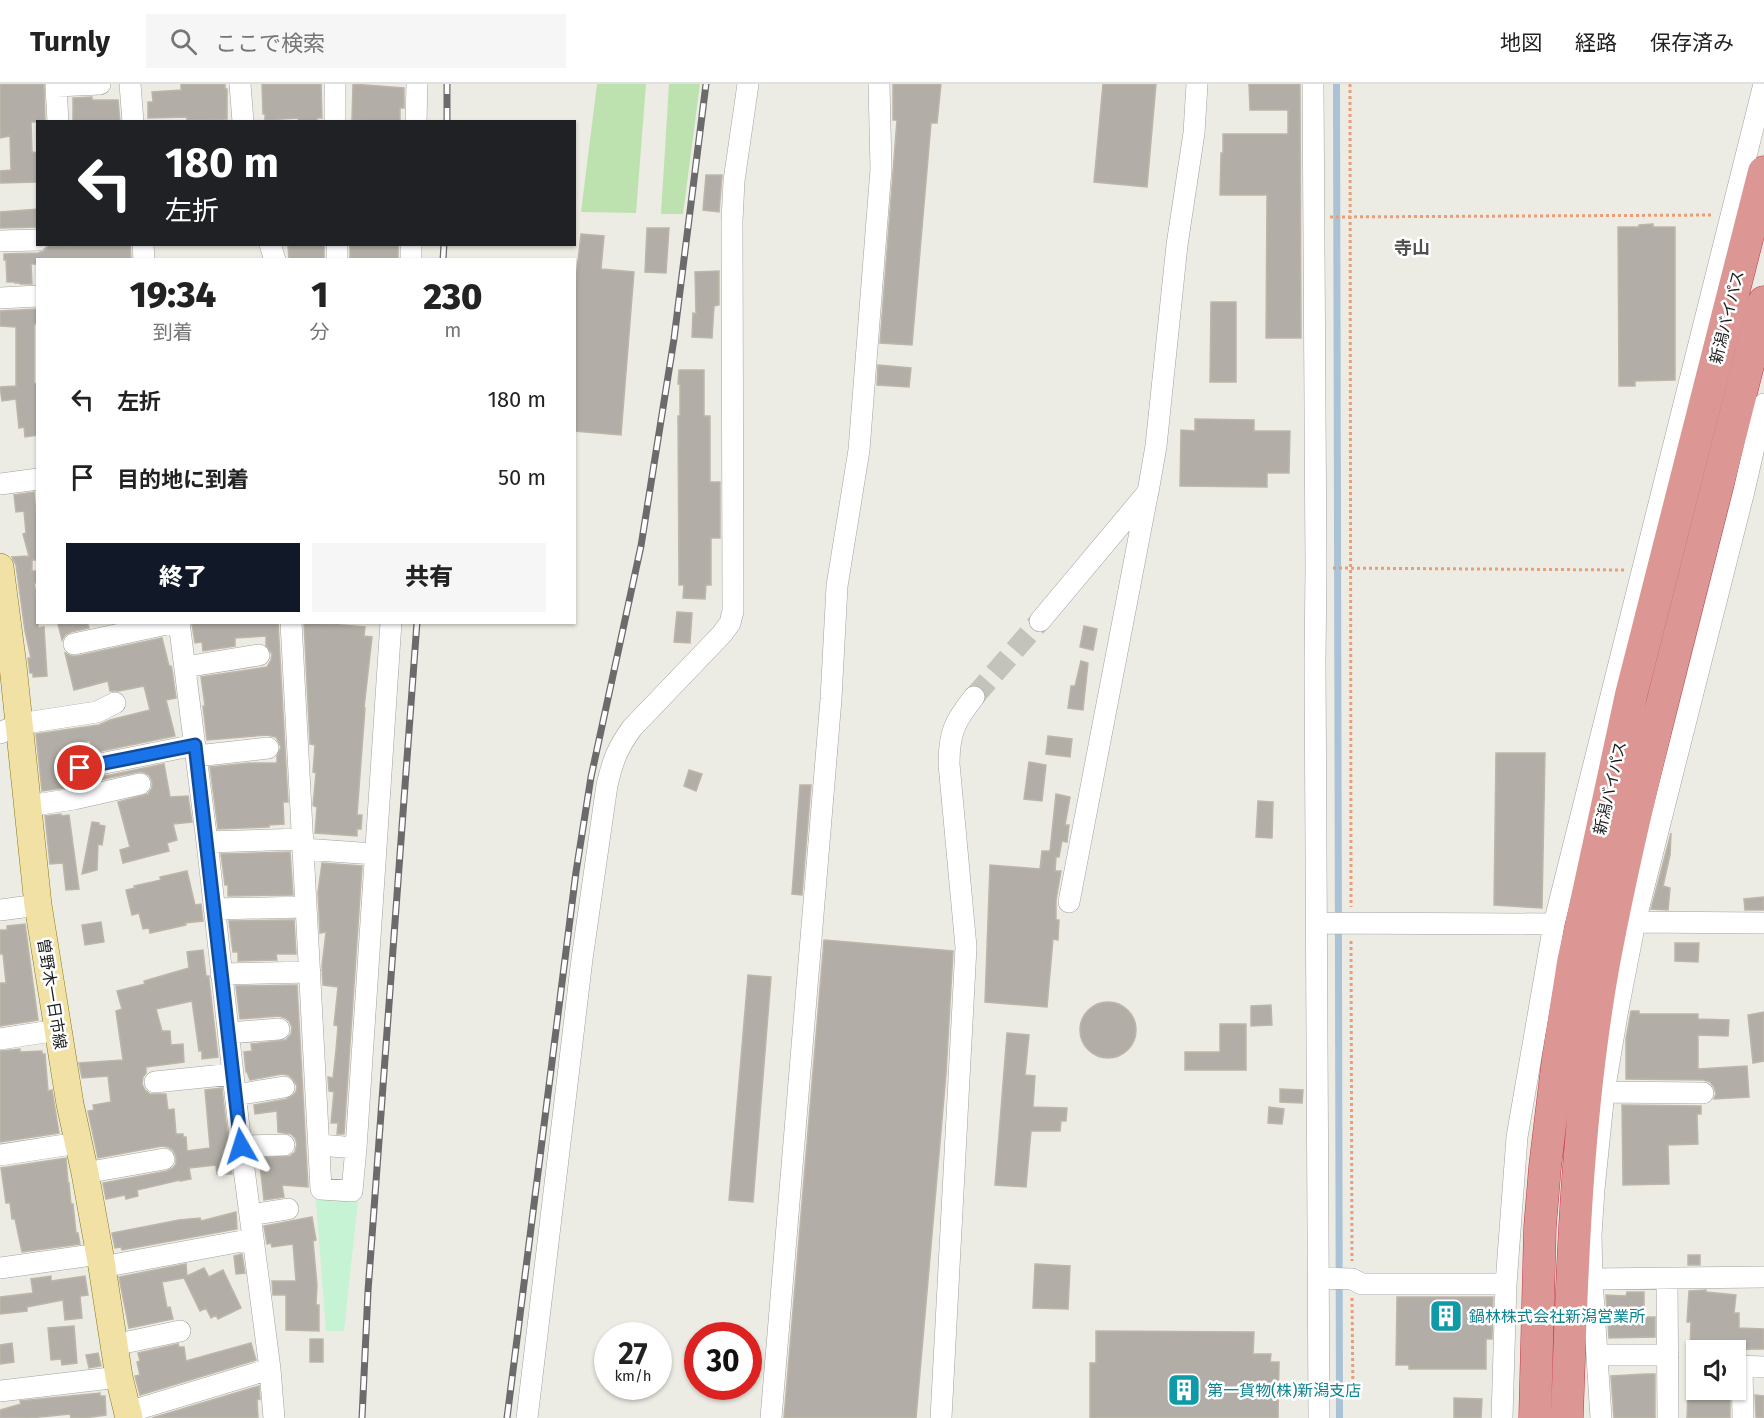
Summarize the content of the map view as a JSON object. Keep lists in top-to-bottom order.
{
  "streets": {
    "highway": ["新潟バイパス"],
    "main road": ["曽野木一日市線"]
  },
  "districts": ["寺山"],
  "places": {
    "building": ["鍋林株式会社新潟営業所", "第一貨物(株)新潟支店"]
  },
  "page": {
    "header": "Turnly",
    "search": "ここで検索",
    "nav": ["地図", "経路", "保存済み"],
    "turn": ["180 m", "左折"],
    "eta": [
      "19:34",
      "到着",
      "1",
      "分",
      "230",
      "m"
    ],
    "list": [
      {
        "name": "左折",
        "value": "180 m"
      },
      {
        "name": "目的地に到着",
        "value": "50 m"
      }
    ],
    "buttons": ["終了", "共有"],
    "speed": "27 km/h",
    "limit": "30"
  }
}
